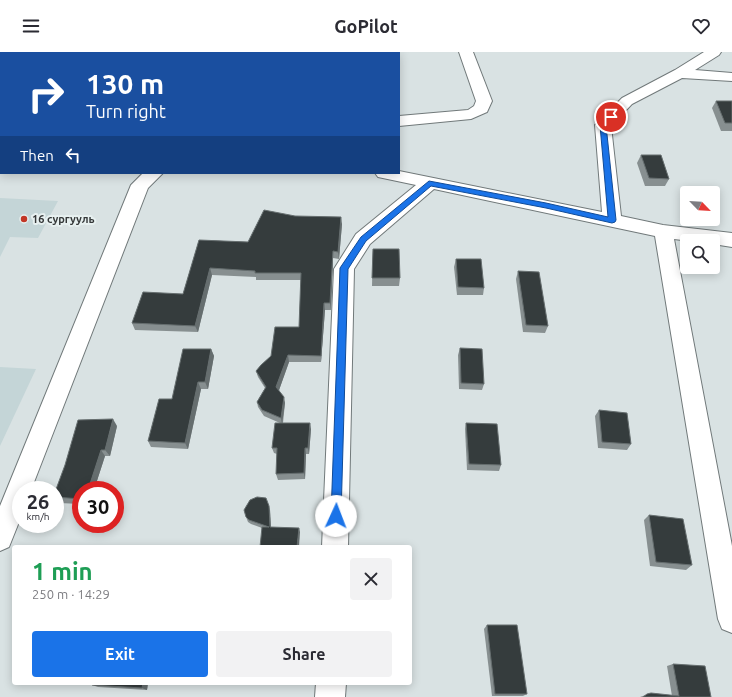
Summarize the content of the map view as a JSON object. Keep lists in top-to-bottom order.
{
  "places": ["16 сургууль"],
  "north": "bottom right",
  "page": {
    "header": "GoPilot",
    "turn": ["130 m", "Turn right"],
    "then": "Then",
    "speed": "26 km/h",
    "limit": "30",
    "heading": ["1 min", "250 m · 14:29"],
    "buttons": ["Exit", "Share"]
  }
}
